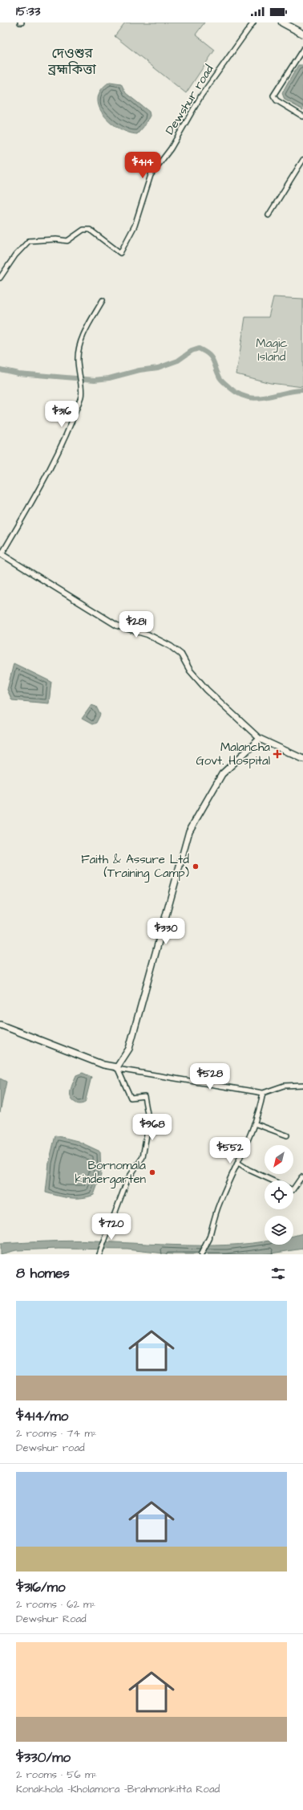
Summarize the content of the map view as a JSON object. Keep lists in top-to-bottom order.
{
  "streets": {
    "street": ["Dewshur road"]
  },
  "districts": ["দেওশুর ব্রহ্মকিত্তা"],
  "parks": ["Magic Island"],
  "places": {
    "health": ["Malancha Govt. Hospital"],
    "other": ["Faith & Assure Ltd (Training Camp)", "Bornomala kindergarten"]
  },
  "north": "bottom left",
  "page": {
    "status": "15:33",
    "price": [
      "$414",
      "$316",
      "$281",
      "$330",
      "$528",
      "$968",
      "$552",
      "$720"
    ],
    "heading": "8 homes",
    "list": [
      {
        "name": "$414/mo",
        "note": "2 rooms · 74 m² · Dewshur road"
      },
      {
        "name": "$316/mo",
        "note": "2 rooms · 62 m² · Dewshur Road"
      },
      {
        "name": "$330/mo",
        "note": "2 rooms · 56 m² · Konakhola -Kholamora -Brahmonkitta Road"
      }
    ]
  }
}
